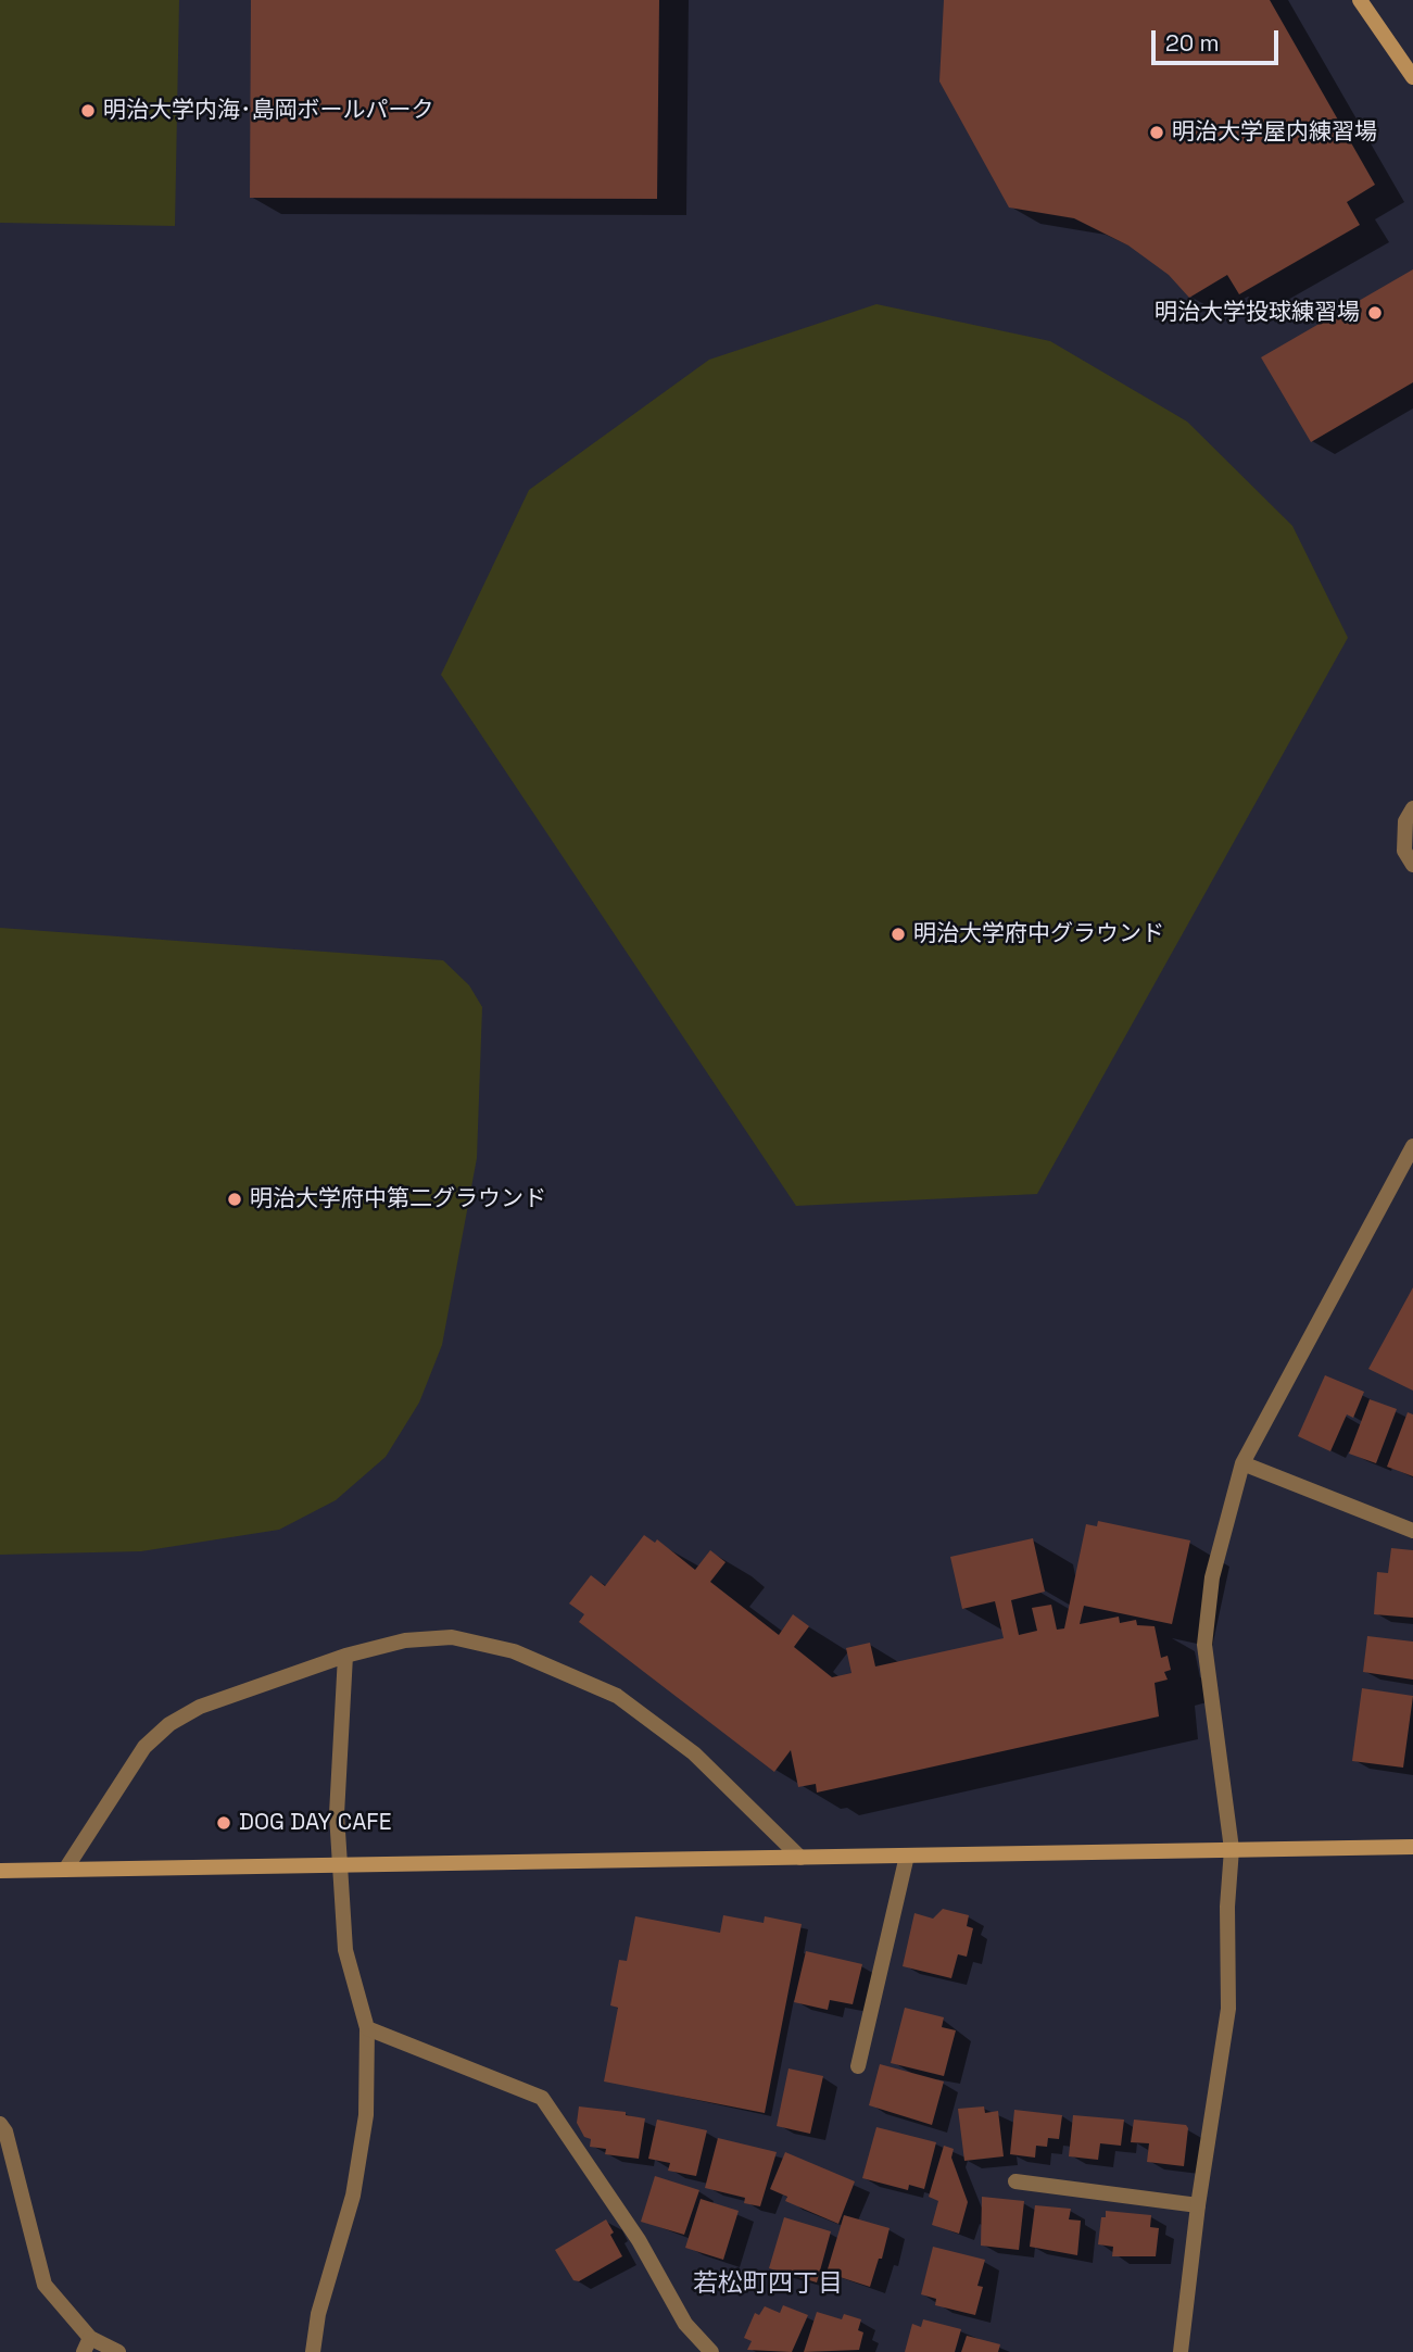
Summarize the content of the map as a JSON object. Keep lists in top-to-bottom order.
{
  "districts": ["若松町四丁目"],
  "places": [
    "明治大学内海･島岡ボールパーク",
    "明治大学屋内練習場",
    "明治大学投球練習場",
    "明治大学府中グラウンド",
    "明治大学府中第二グラウンド",
    "DOG DAY CAFE"
  ],
  "scale_bar": "20 m"
}
